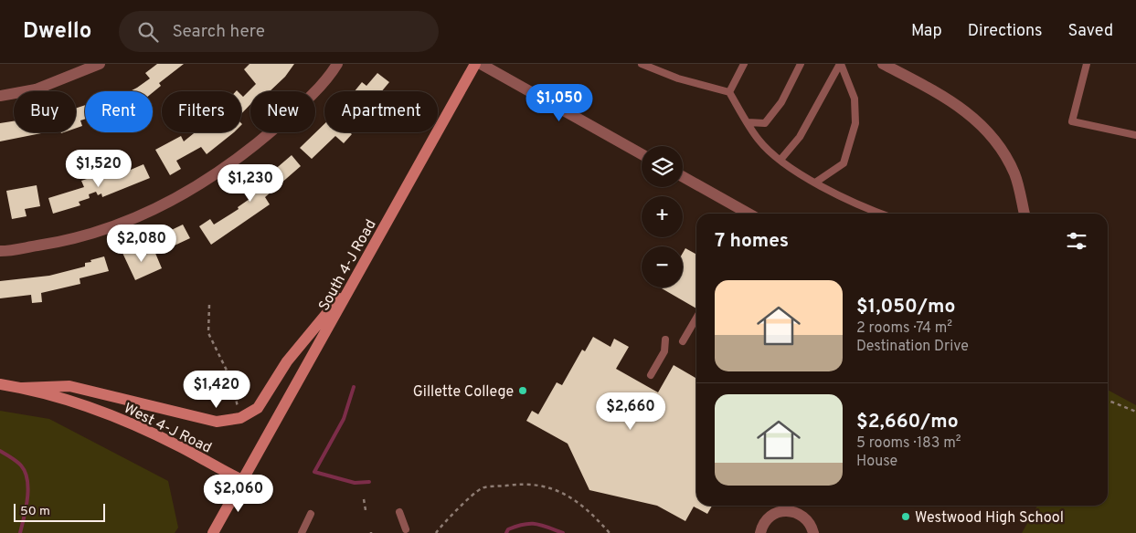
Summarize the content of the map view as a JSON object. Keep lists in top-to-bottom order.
{
  "streets": {
    "main road": ["South 4-J Road", "West 4-J Road"]
  },
  "crossings": [
    ["South 4-J Road", "West 4-J Road"]
  ],
  "places": ["Gillette College", "Westwood High School"],
  "scale_bar": "50 m",
  "page": {
    "header": "Dwello",
    "search": "Search here",
    "nav": ["Map", "Directions", "Saved"],
    "price": [
      "$1,050",
      "$1,520",
      "$1,230",
      "$2,080",
      "$1,420",
      "$2,660",
      "$2,060"
    ],
    "chip": [
      "Buy",
      "Rent",
      "Filters",
      "New",
      "Apartment"
    ],
    "map_buttons": ["+", "−"],
    "heading": "7 homes",
    "list": [
      {
        "name": "$1,050/mo",
        "note": "2 rooms · 74 m² · Destination Drive"
      },
      {
        "name": "$2,660/mo",
        "note": "5 rooms · 183 m² · House"
      }
    ],
    "scale": "50 m"
  }
}
